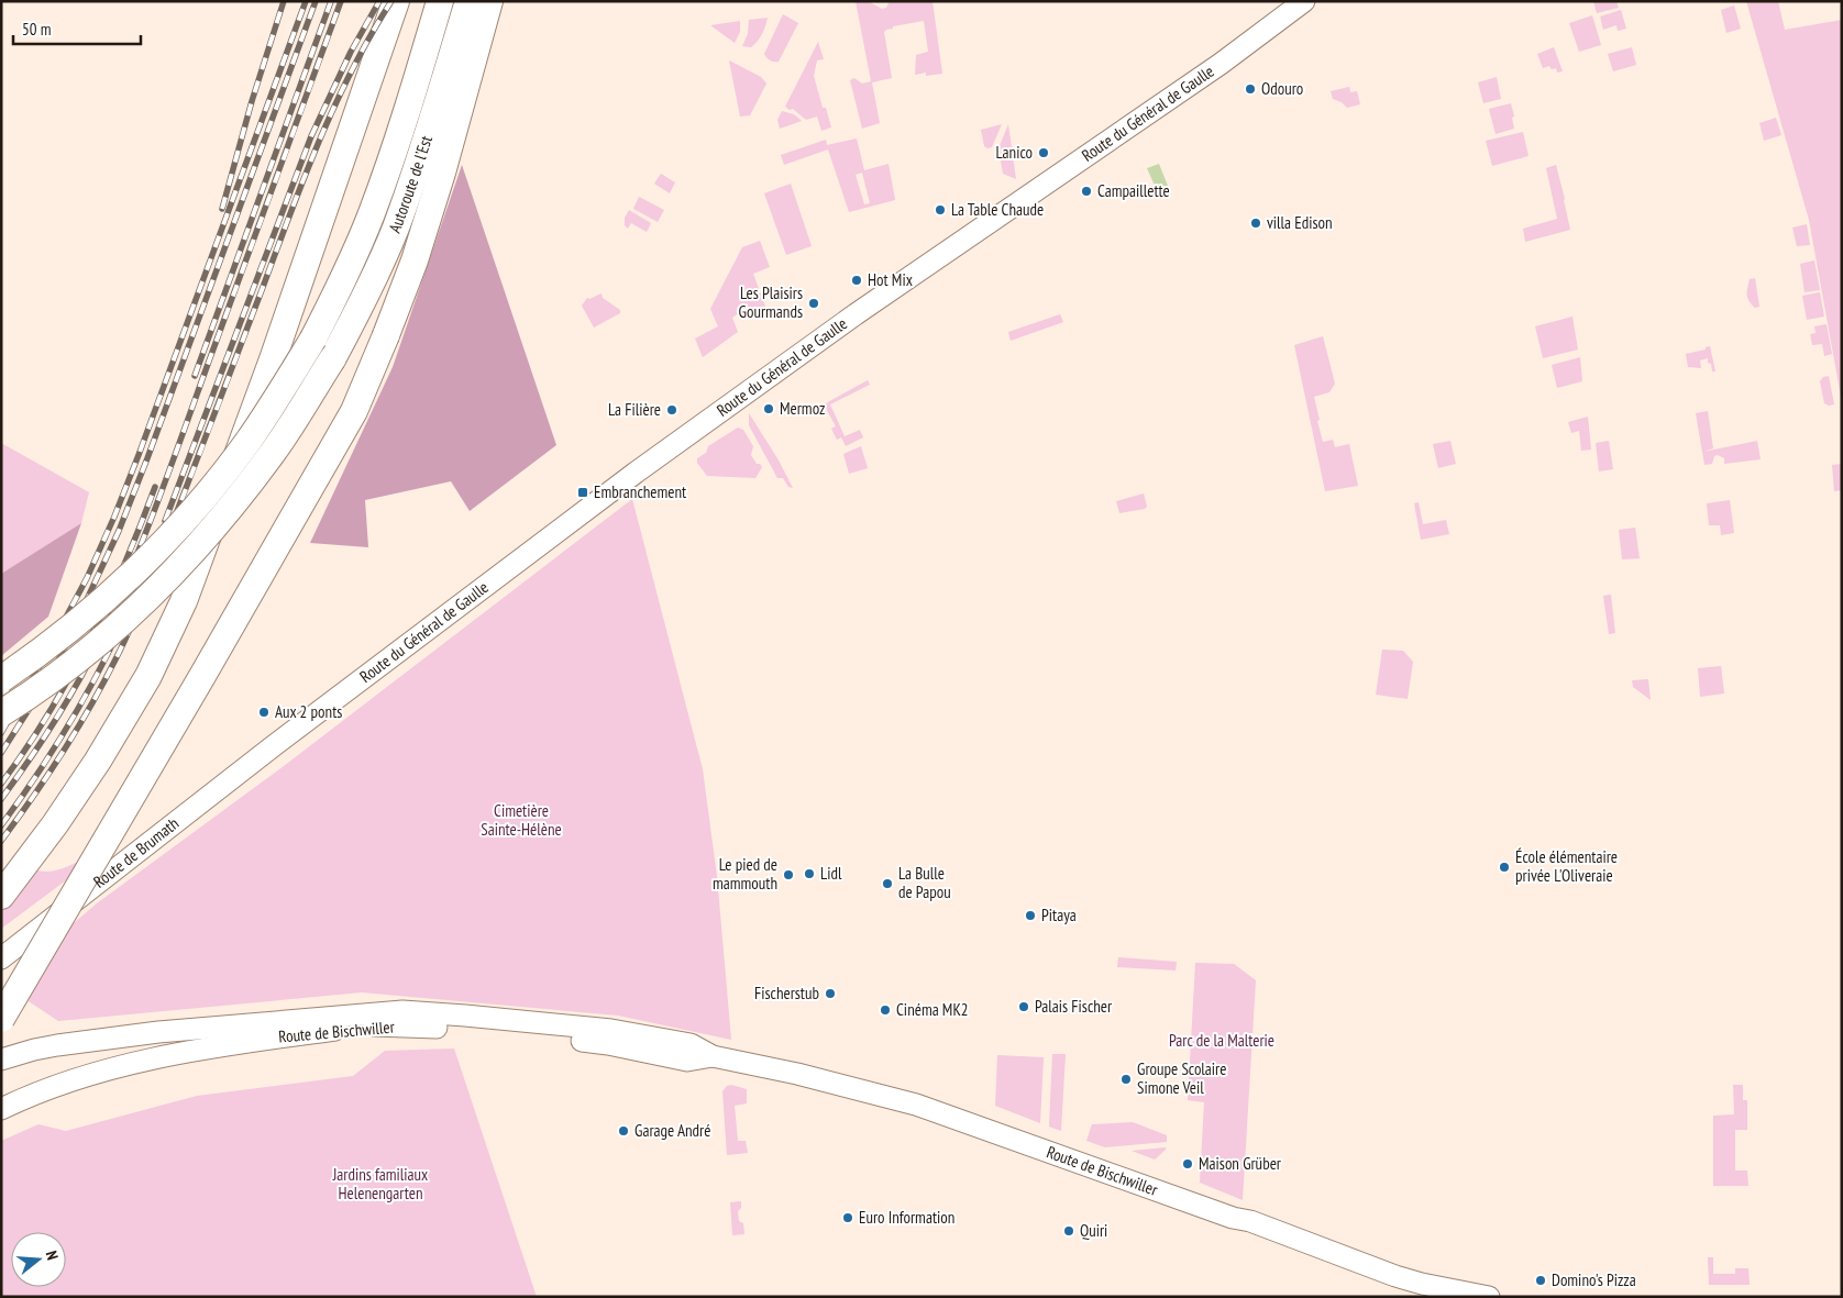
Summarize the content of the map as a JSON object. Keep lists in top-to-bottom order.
{
  "streets": {
    "highway": ["Autoroute de l’Est"],
    "main road": ["Route du Général de Gaulle", "Route de Brumath", "Route de Bischwiller"]
  },
  "crossings": [
    ["Route du Général de Gaulle", "Route de Brumath"]
  ],
  "parks": ["Cimetière Sainte-Hélène", "Parc de la Malterie", "Jardins familiaux Helenengarten"],
  "places": {
    "other": [
      "Odouro",
      "Lanico",
      "Campaillette",
      "La Table Chaude",
      "villa Edison",
      "Hot Mix",
      "Les Plaisirs Gourmands",
      "Mermoz",
      "La Filière",
      "Aux 2 ponts",
      "École élémentaire privée L'Oliveraie",
      "Lidl",
      "Le pied de mammouth",
      "La Bulle de Papou",
      "Pitaya",
      "Fischerstub",
      "Palais Fischer",
      "Cinéma MK2",
      "Groupe Scolaire Simone Veil",
      "Garage André",
      "Maison Grüber",
      "Euro Information",
      "Quiri",
      "Domino's Pizza"
    ],
    "transit": ["Embranchement"]
  },
  "scale_bar": "50 m",
  "north": "right"
}
